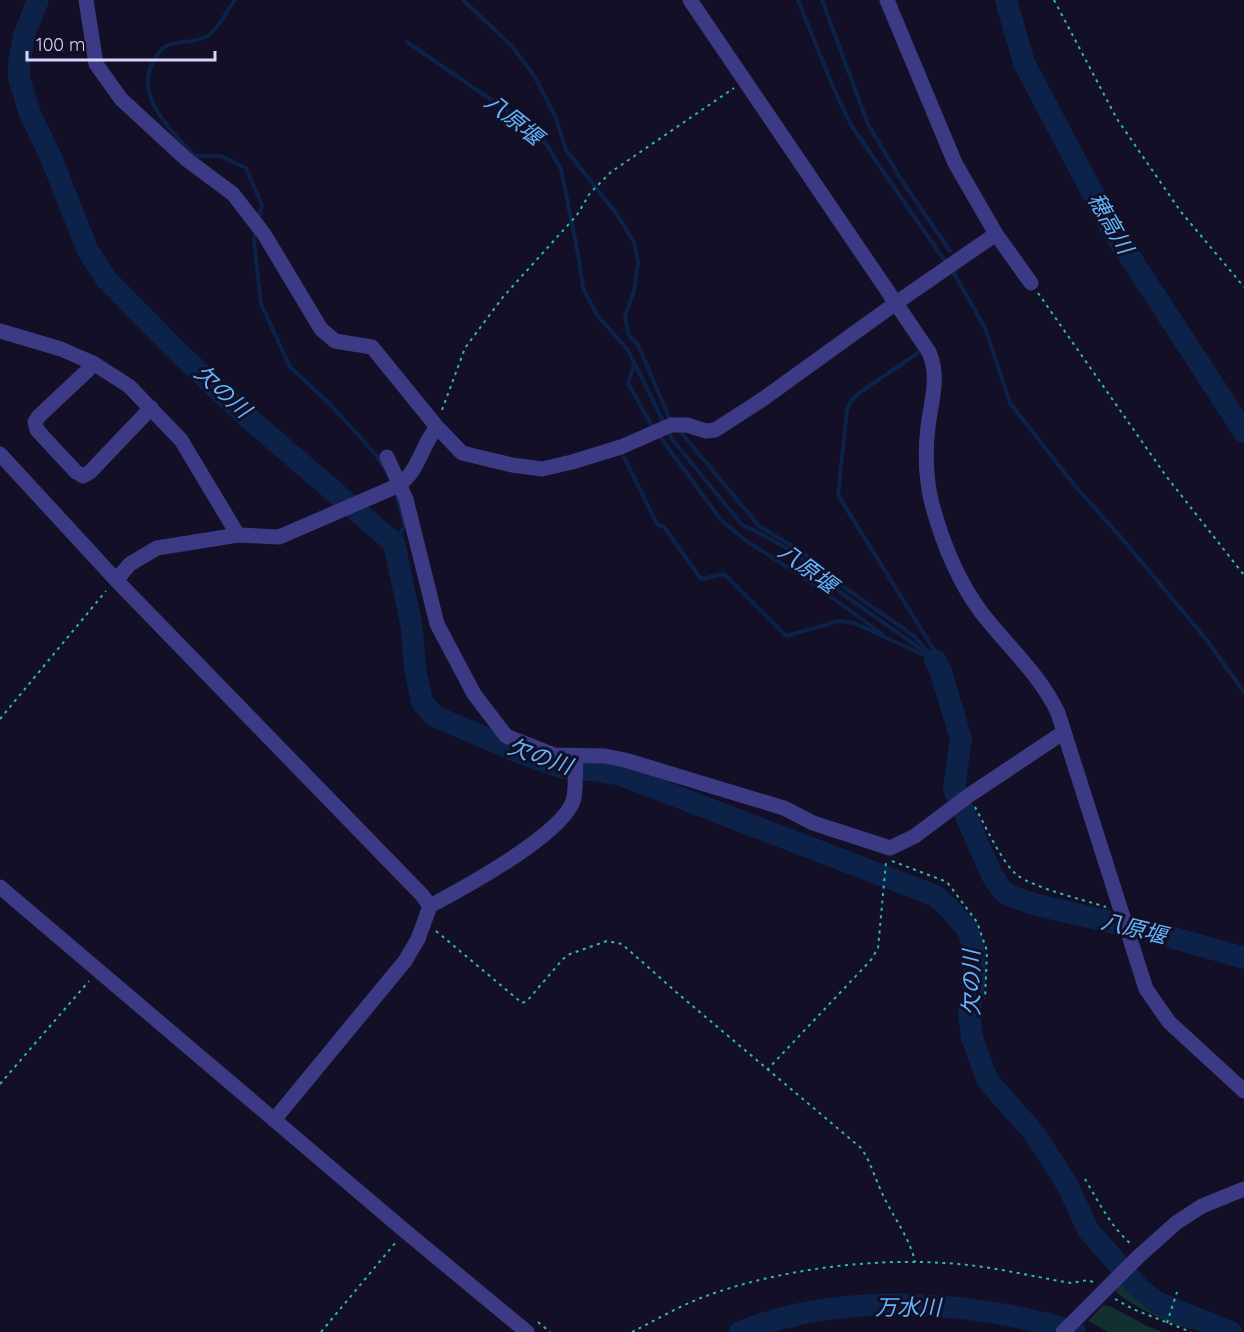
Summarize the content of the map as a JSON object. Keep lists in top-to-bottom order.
{
  "water": [
    "八原堰",
    "穂高川",
    "欠の川",
    "万水川"
  ],
  "scale_bar": "100 m"
}
